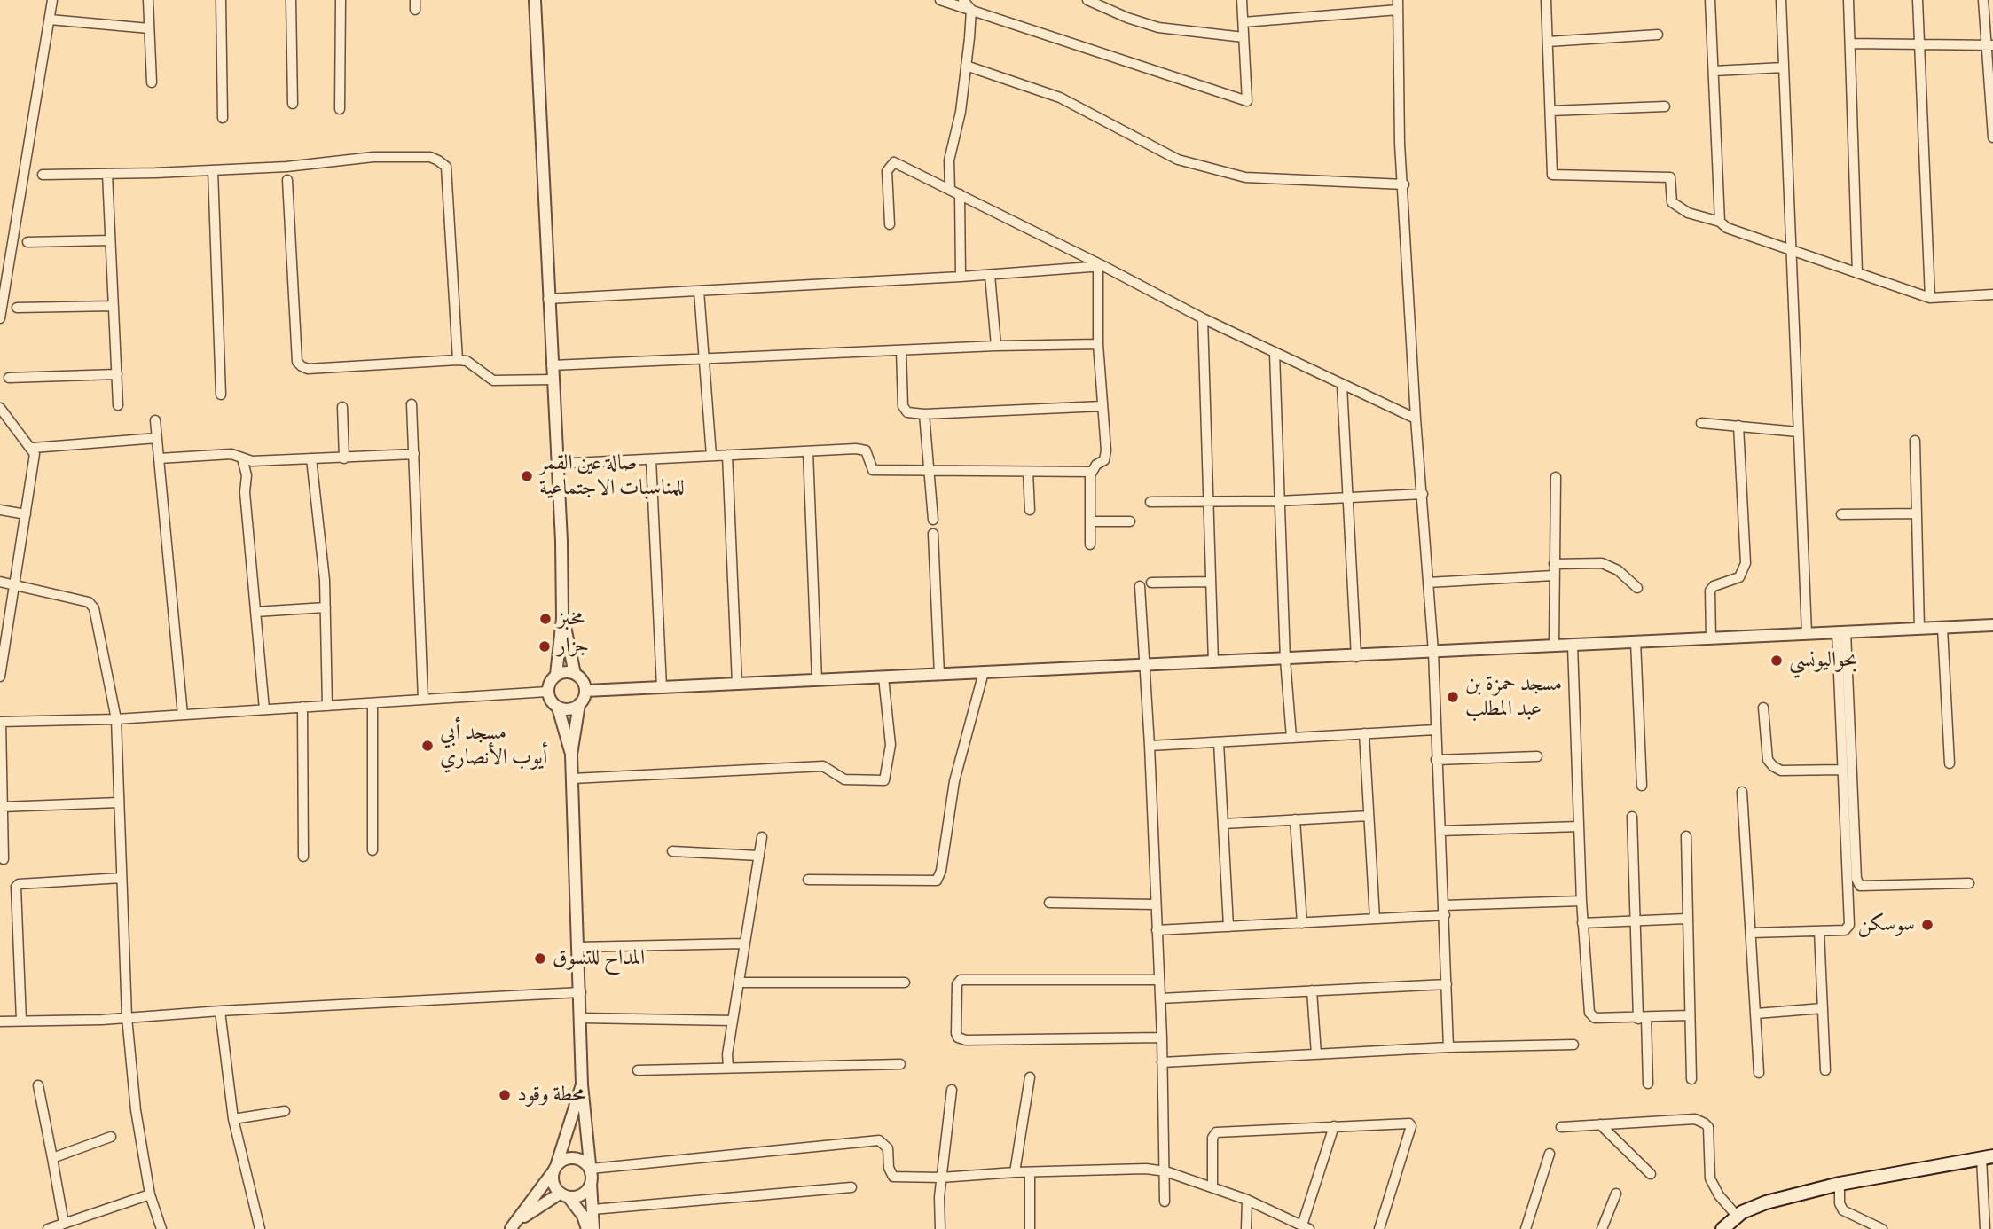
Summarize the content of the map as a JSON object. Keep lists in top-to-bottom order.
{
  "places": [
    "صالة عين القمر للمناسبات الاجتماعية",
    "مخبز",
    "جزار",
    "بحواليونسي",
    "مسجد حمزة بن عبد المطلب",
    "مسجد أبي أيوب الأنصاري",
    "سوسكن",
    "المداح للتسوق",
    "محطة وقود"
  ]
}
